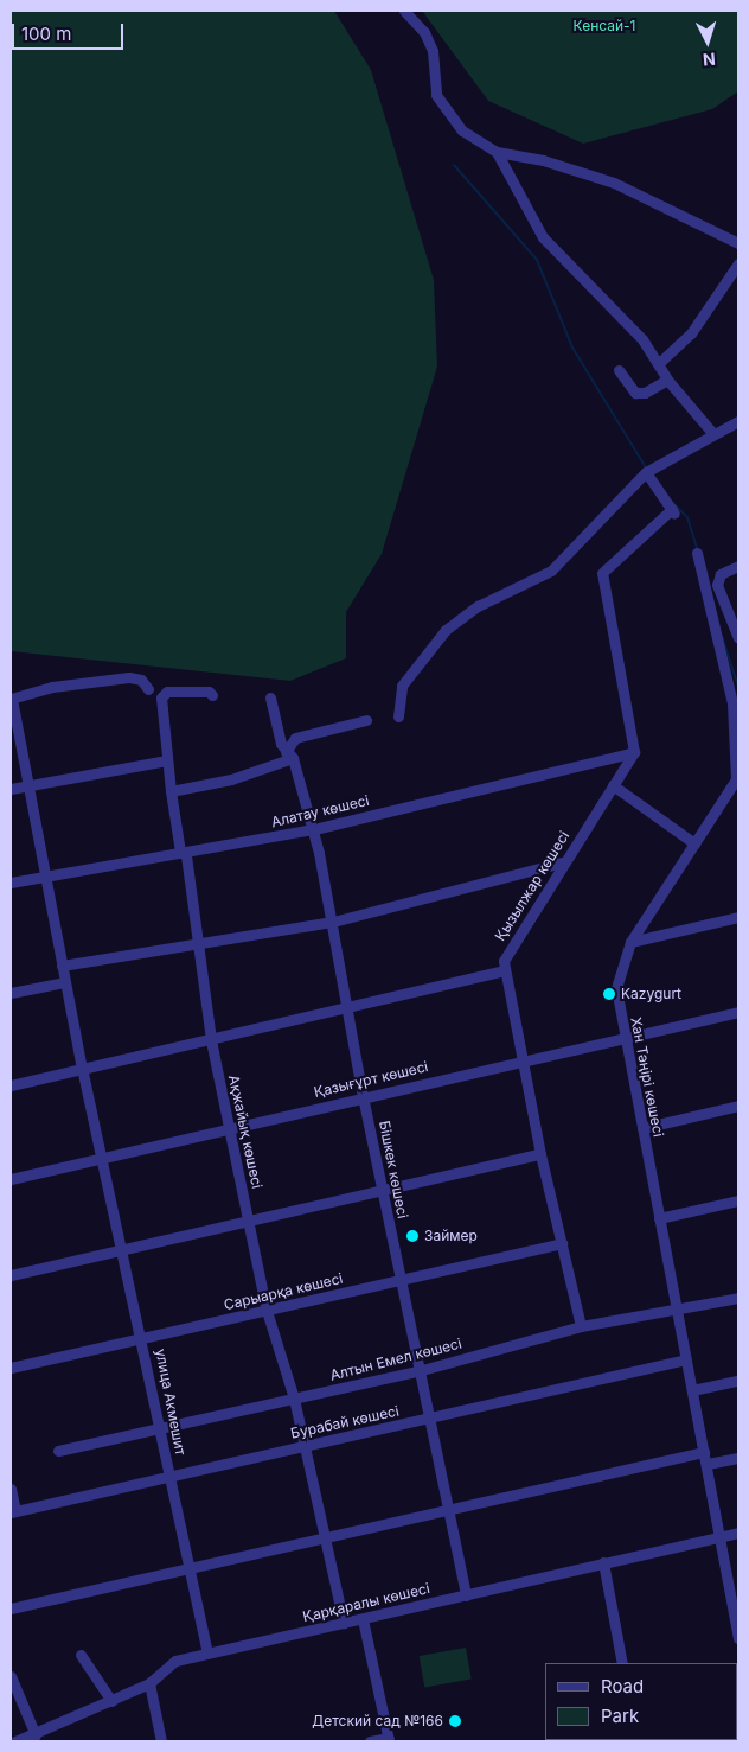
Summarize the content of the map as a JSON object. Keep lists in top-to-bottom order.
{
  "streets": {
    "street": [
      "Алатау көшесі",
      "Қызылжар көшесі",
      "Хан Тәңірі көшесі",
      "Қазығұрт көшесі",
      "Ақжайық көшесі",
      "Бішкек көшесі",
      "Сарыарқа көшесі",
      "Алтын Емел көшесі",
      "улица Акмешит",
      "Бурабай көшесі",
      "Қарқаралы көшесі"
    ]
  },
  "crossings": [
    ["Алатау көшесі", "Қызылжар көшесі"],
    ["Алатау көшесі", "Ақжайық көшесі"],
    ["Алатау көшесі", "Бішкек көшесі"],
    ["Алатау көшесі", "улица Акмешит"],
    ["Қызылжар көшесі", "Қазығұрт көшесі"],
    ["Қызылжар көшесі", "Сарыарқа көшесі"],
    ["Қызылжар көшесі", "Алтын Емел көшесі"],
    ["Хан Тәңірі көшесі", "Қазығұрт көшесі"],
    ["Хан Тәңірі көшесі", "Алтын Емел көшесі"],
    ["Хан Тәңірі көшесі", "Бурабай көшесі"],
    ["Хан Тәңірі көшесі", "Қарқаралы көшесі"],
    ["Қазығұрт көшесі", "Ақжайық көшесі"],
    ["Қазығұрт көшесі", "Бішкек көшесі"],
    ["Қазығұрт көшесі", "улица Акмешит"],
    ["Ақжайық көшесі", "Сарыарқа көшесі"],
    ["Ақжайық көшесі", "Алтын Емел көшесі"],
    ["Ақжайық көшесі", "Бурабай көшесі"],
    ["Ақжайық көшесі", "Қарқаралы көшесі"],
    ["Бішкек көшесі", "Сарыарқа көшесі"],
    ["Бішкек көшесі", "Алтын Емел көшесі"],
    ["Бішкек көшесі", "Бурабай көшесі"],
    ["Бішкек көшесі", "Қарқаралы көшесі"],
    ["Сарыарқа көшесі", "улица Акмешит"],
    ["Алтын Емел көшесі", "улица Акмешит"],
    ["улица Акмешит", "Бурабай көшесі"],
    ["улица Акмешит", "Қарқаралы көшесі"]
  ],
  "parks": ["Кенсай-1"],
  "places": ["Kazygurt", "Займер", "Детский сад №166"],
  "legend": ["Road", "Park"],
  "scale_bar": "100 m",
  "north": "bottom"
}
